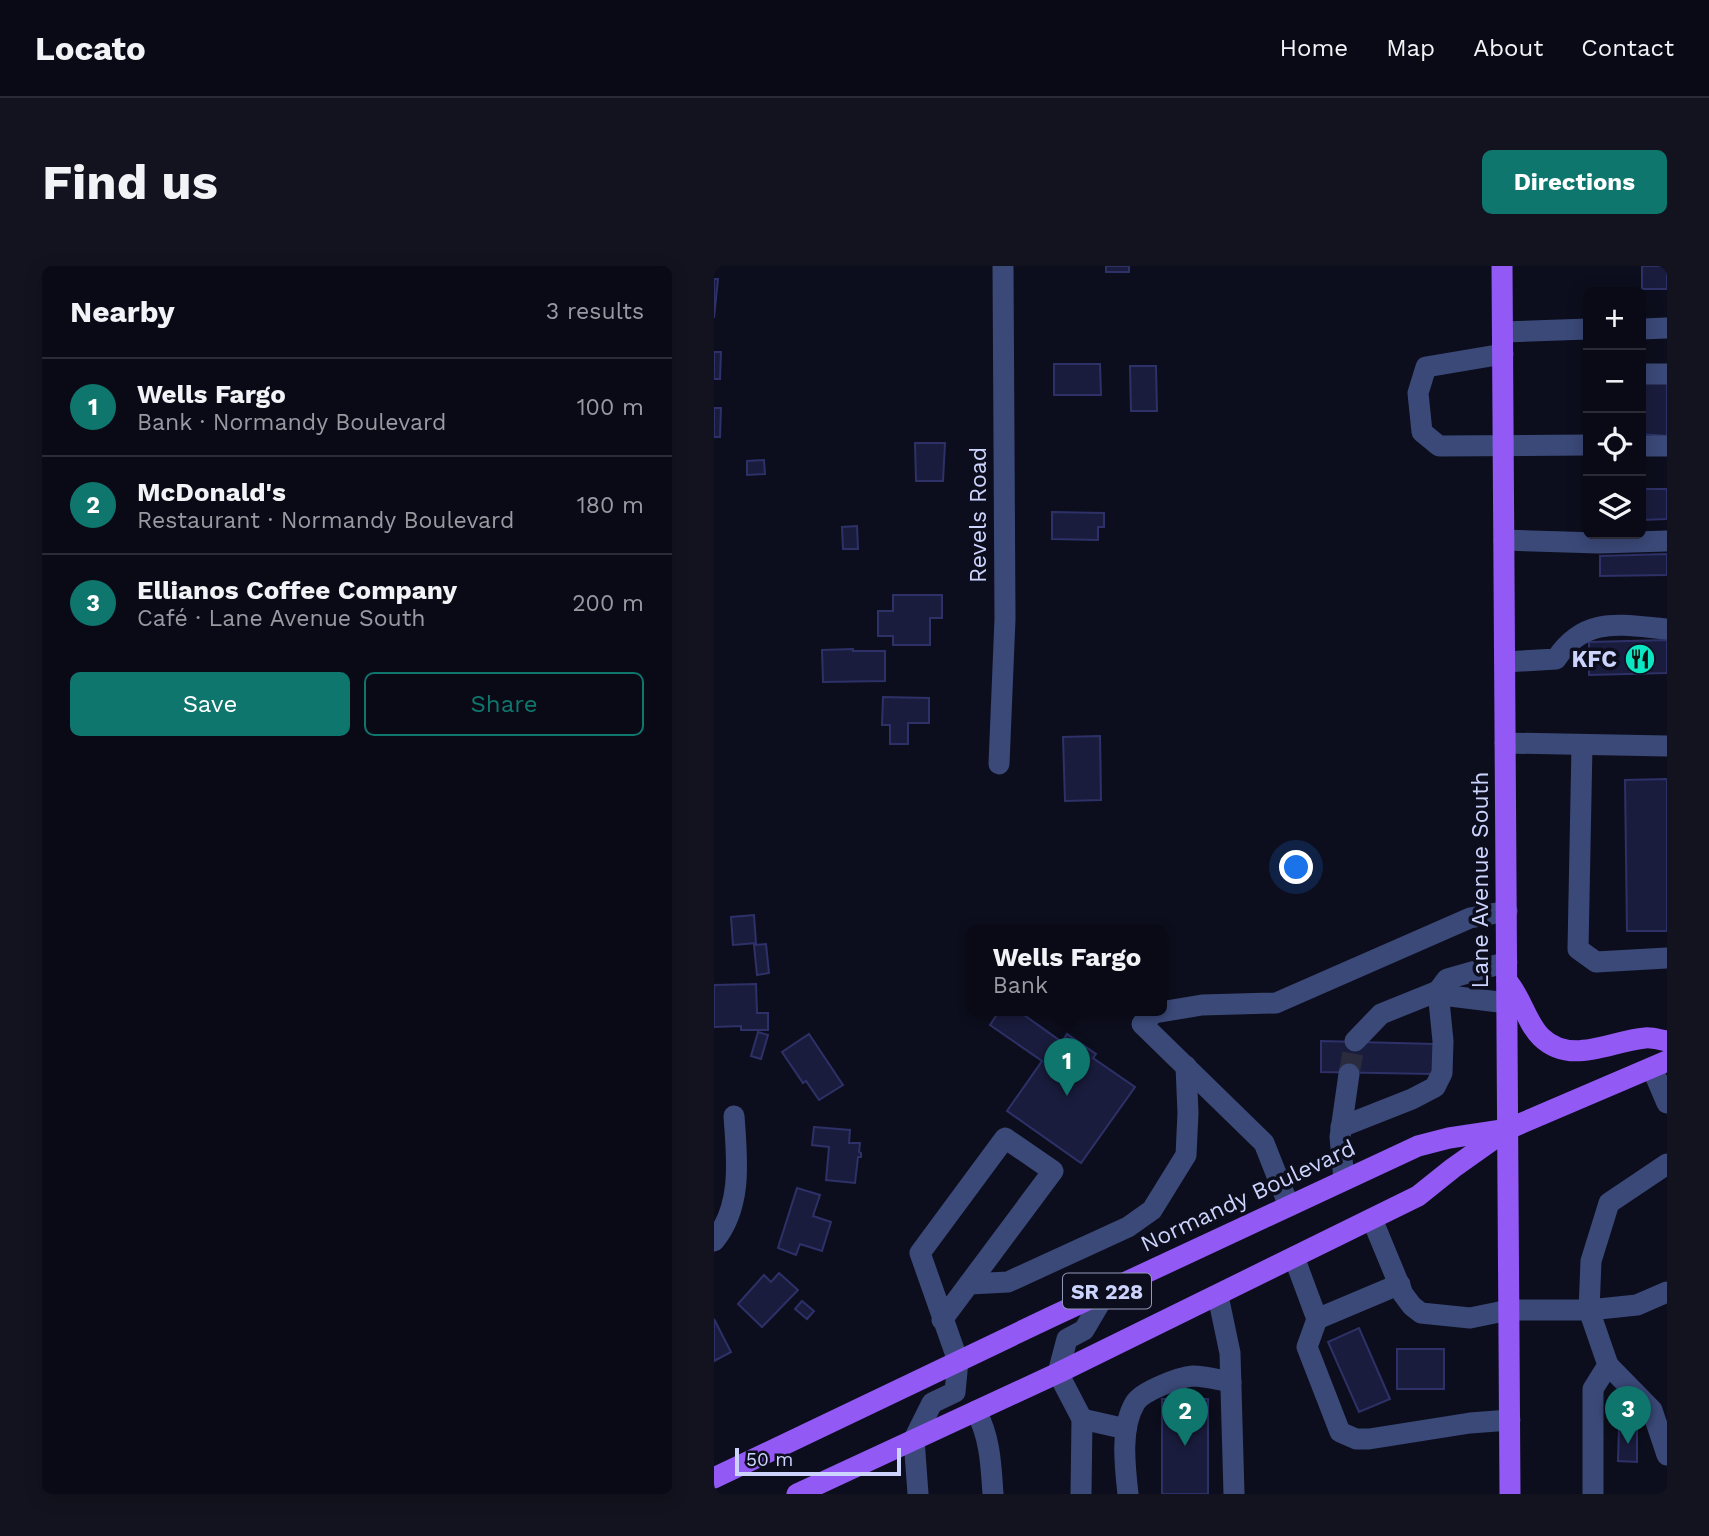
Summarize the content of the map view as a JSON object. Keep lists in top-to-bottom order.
{
  "streets": {
    "main road": ["Lane Avenue South", "Normandy Boulevard", "SR 228"],
    "street": ["Revels Road"]
  },
  "crossings": [
    ["Lane Avenue South", "Normandy Boulevard"]
  ],
  "places": {
    "restaurant": ["KFC"]
  },
  "scale_bar": "50 m",
  "page": {
    "header": "Locato",
    "nav": [
      "Home",
      "Map",
      "About",
      "Contact"
    ],
    "buttons": [
      "Directions",
      ["Save", "Share"]
    ],
    "title": "Find us",
    "heading": ["Nearby", "3 results"],
    "map_buttons": ["+", "−"],
    "list": [
      {
        "mark": "1",
        "name": "Wells Fargo",
        "note": "Bank · Normandy Boulevard",
        "value": "100 m"
      },
      {
        "mark": "2",
        "name": "McDonald's",
        "note": "Restaurant · Normandy Boulevard",
        "value": "180 m"
      },
      {
        "mark": "3",
        "name": "Ellianos Coffee Company",
        "note": "Café · Lane Avenue South",
        "value": "200 m"
      }
    ],
    "popup": ["Wells Fargo", "Bank"],
    "pins": ["1", "3", "2"],
    "scale": "50 m"
  }
}
